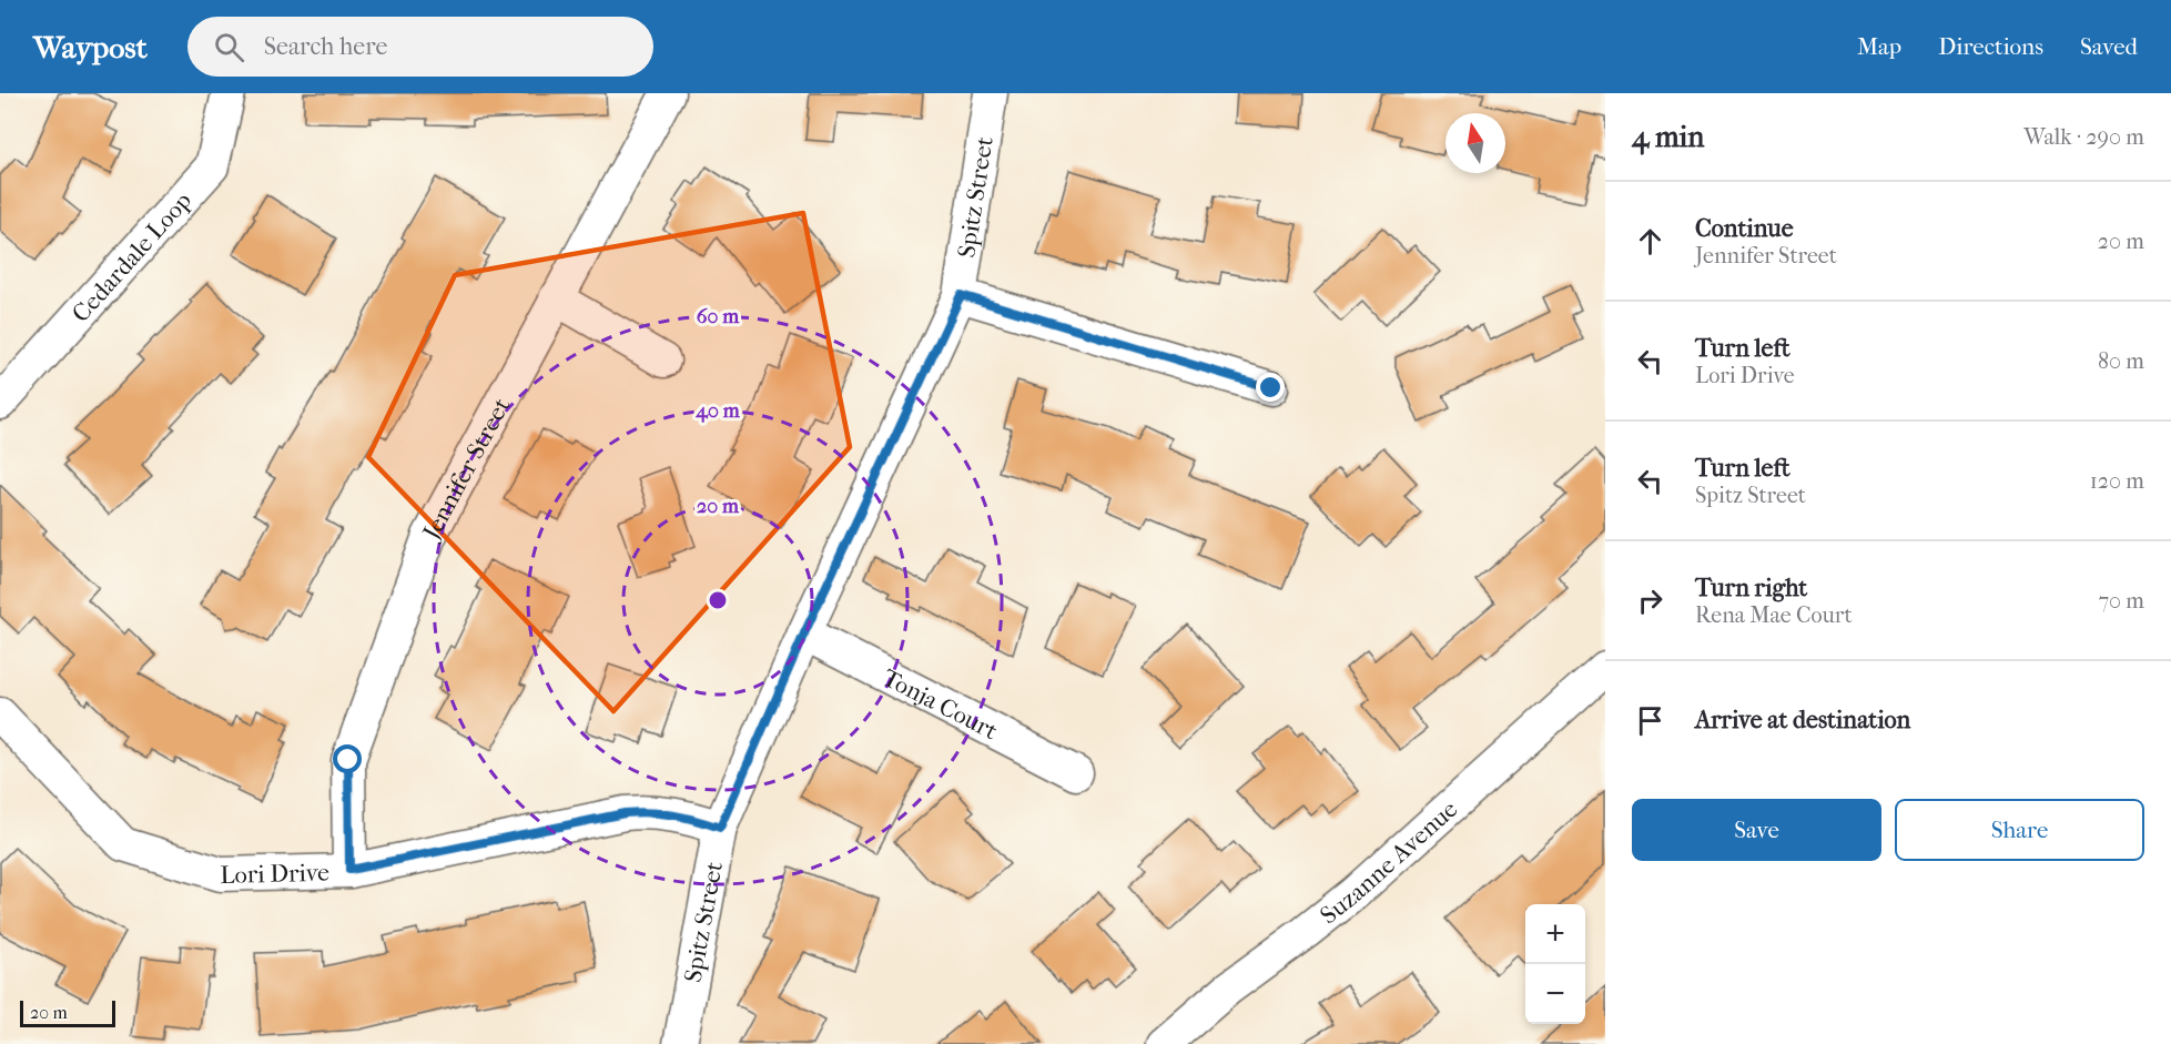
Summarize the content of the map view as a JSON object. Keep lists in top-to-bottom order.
{
  "streets": {
    "street": [
      "Spitz Street",
      "Cedardale Loop",
      "Jennifer Street",
      "Tonja Court",
      "Suzanne Avenue",
      "Lori Drive"
    ]
  },
  "crossings": [
    ["Spitz Street", "Tonja Court"],
    ["Spitz Street", "Lori Drive"],
    ["Jennifer Street", "Lori Drive"]
  ],
  "scale_bar": "20 m",
  "north": "top",
  "page": {
    "header": "Waypost",
    "search": "Search here",
    "nav": ["Map", "Directions", "Saved"],
    "heading": ["4 min", "Walk · 290 m"],
    "list": [
      ["Continue", "Jennifer Street", "20 m"],
      ["Turn left", "Lori Drive", "80 m"],
      ["Turn left", "Spitz Street", "120 m"],
      ["Turn right", "Rena Mae Court", "70 m"],
      "Arrive at destination"
    ],
    "buttons": ["Save", "Share"],
    "map_buttons": ["+", "−"],
    "scale": "20 m"
  },
  "rings": ["60 m", "40 m", "20 m"]
}
